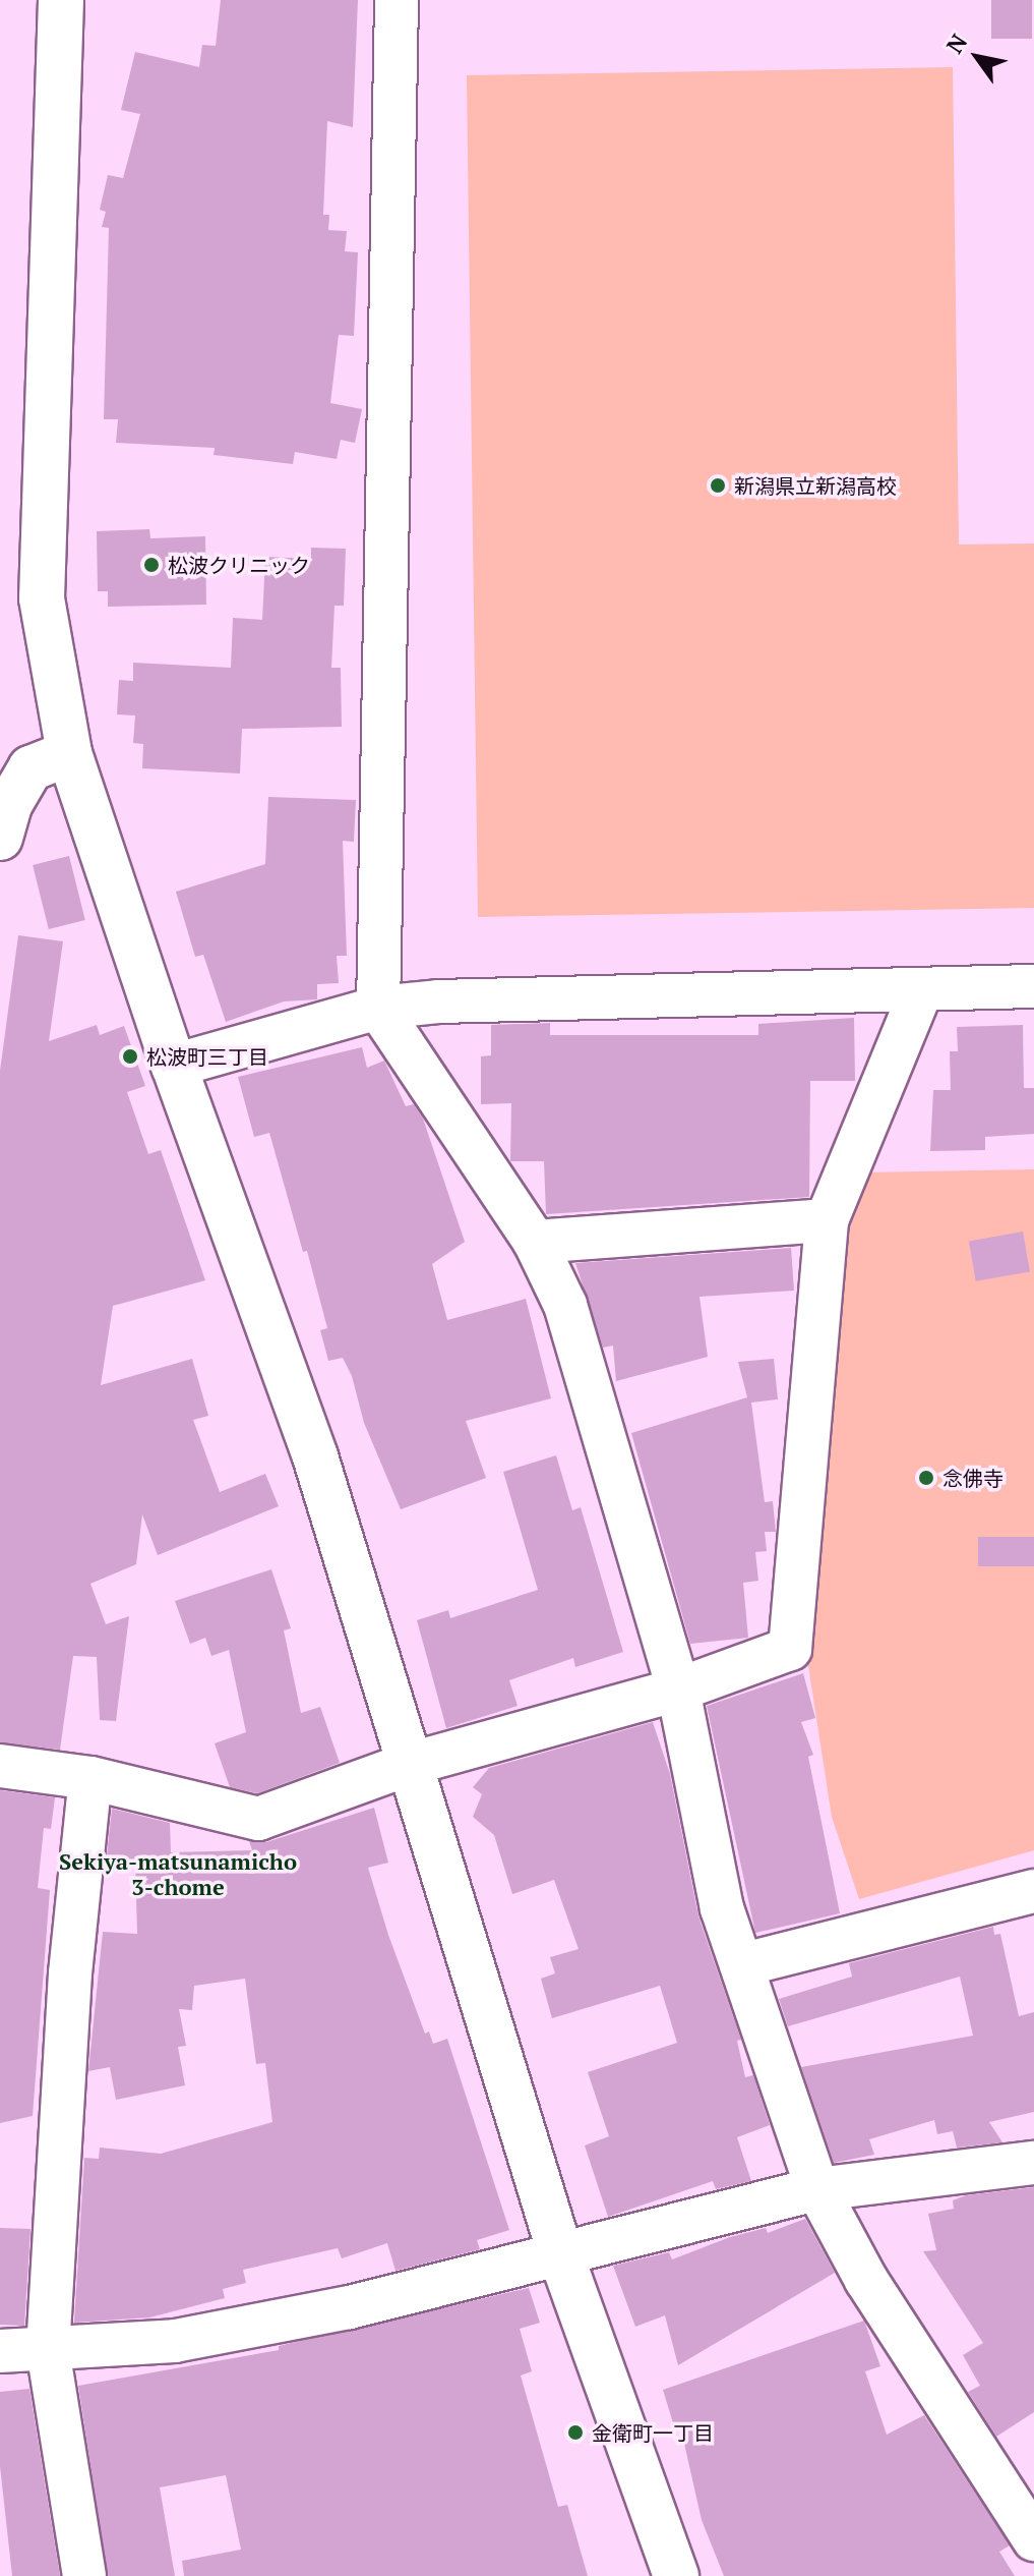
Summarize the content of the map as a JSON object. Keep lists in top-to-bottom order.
{
  "districts": ["Sekiya-matsunamicho 3-chome"],
  "places": [
    "新潟県立新潟高校",
    "松波クリニック",
    "松波町三丁目",
    "念佛寺",
    "金衛町一丁目"
  ],
  "north": "top left"
}
